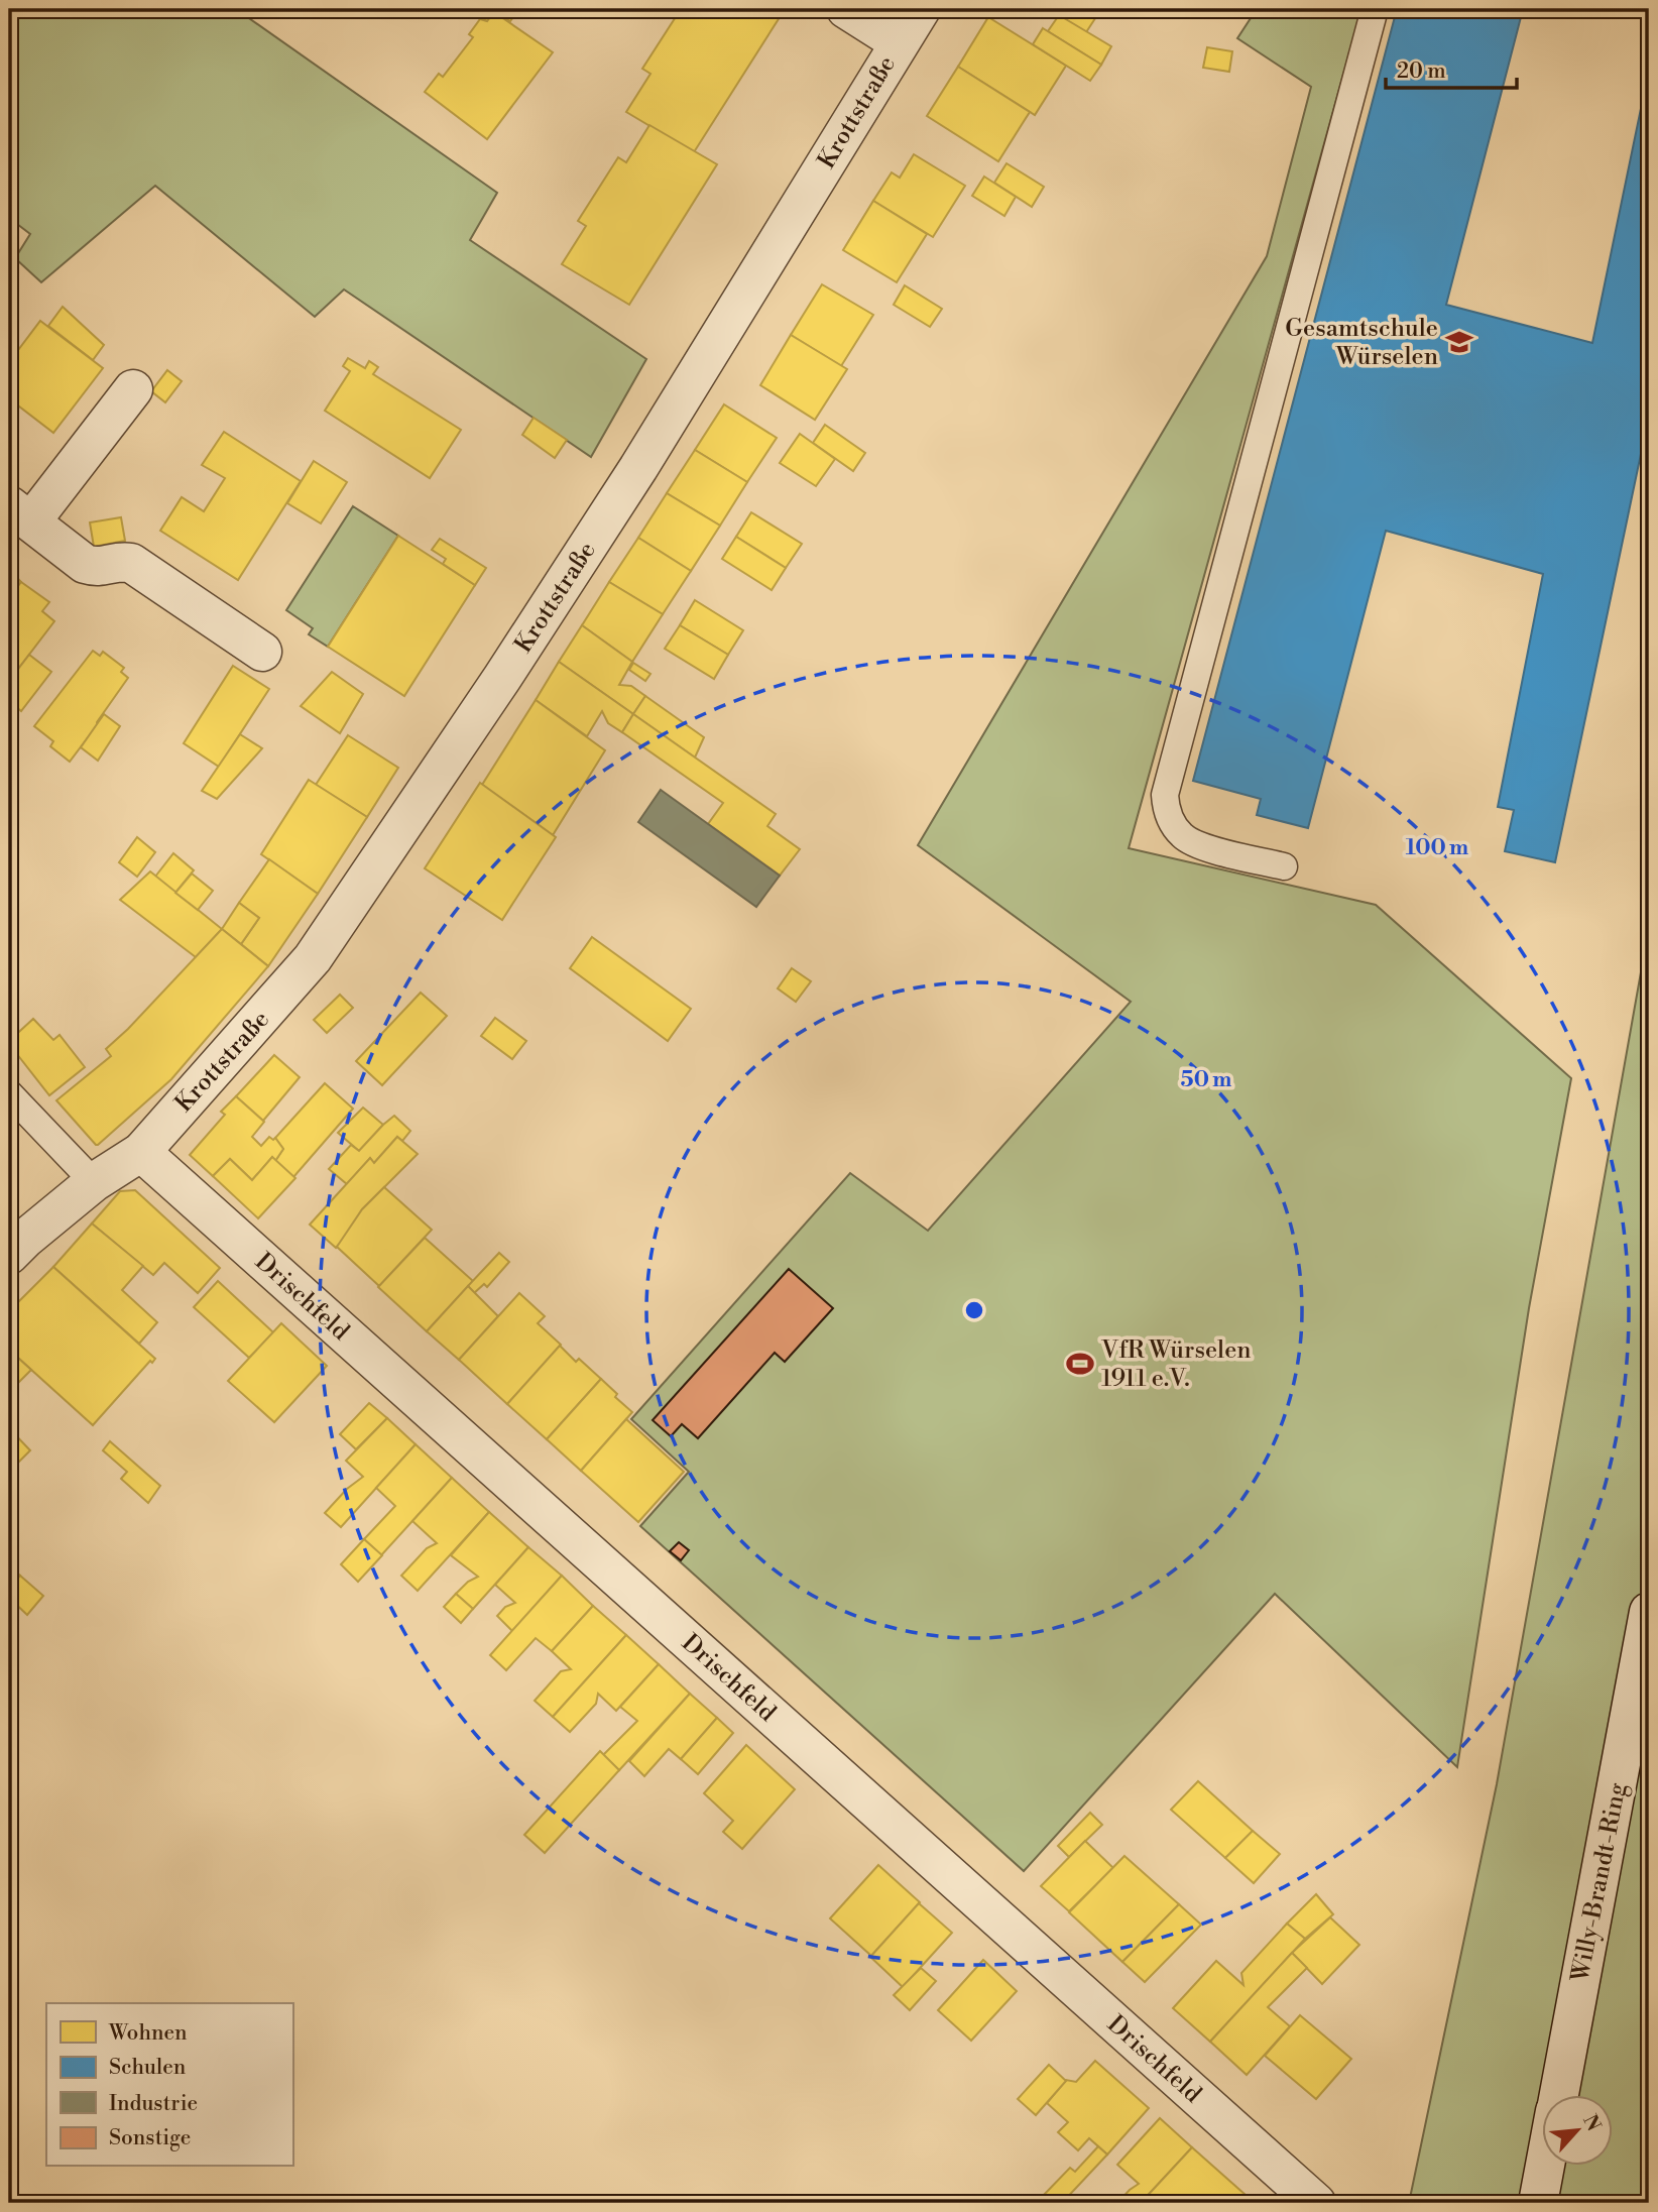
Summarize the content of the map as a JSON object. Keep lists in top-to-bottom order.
{
  "streets": {
    "street": ["Krottstraße", "Drischfeld", "Willy-Brandt-Ring"]
  },
  "crossings": [
    ["Krottstraße", "Drischfeld"]
  ],
  "places": {
    "school or university": ["Gesamtschule Würselen"],
    "sports": ["VfR Würselen 1911 e.V."]
  },
  "legend": [
    "Wohnen",
    "Schulen",
    "Industrie",
    "Sonstige"
  ],
  "scale_bar": "20 m",
  "north": "top right",
  "rings": ["100 m", "50 m"]
}
